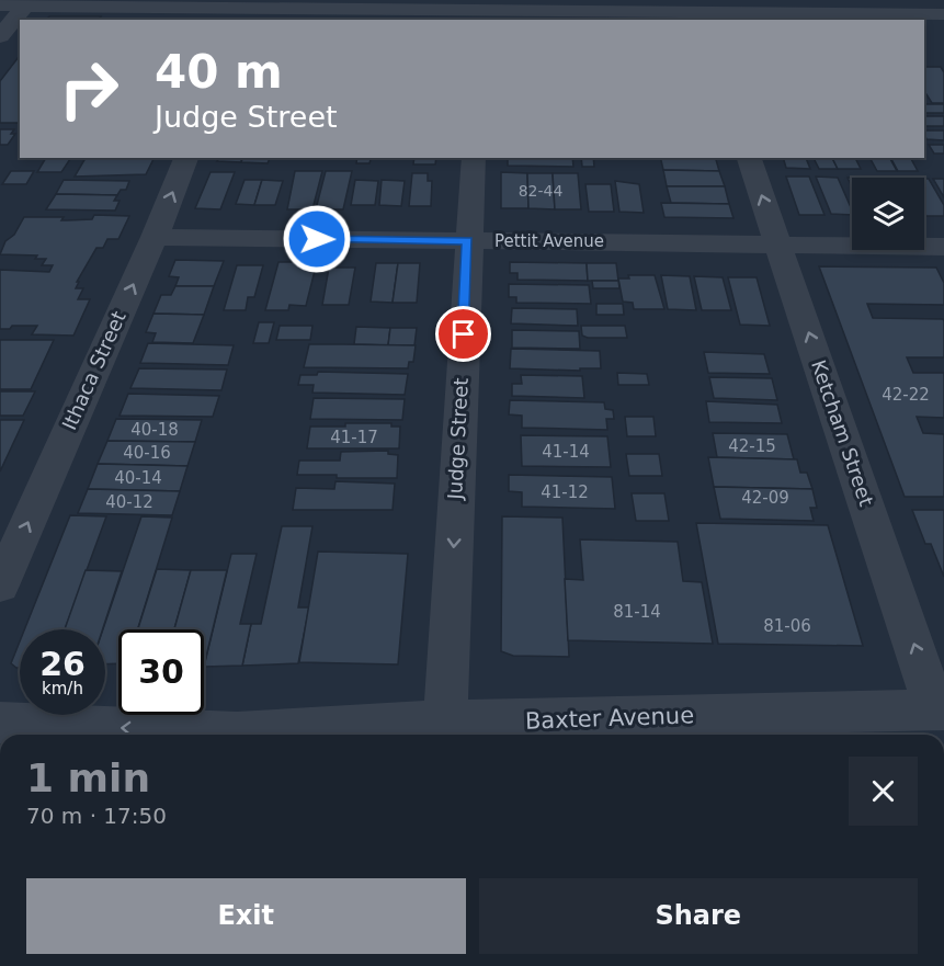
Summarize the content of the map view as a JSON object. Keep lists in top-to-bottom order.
{
  "streets": {
    "street": [
      "Pettit Avenue",
      "Ithaca Street",
      "Ketcham Street",
      "Judge Street",
      "Baxter Avenue"
    ]
  },
  "crossings": [
    ["Pettit Avenue", "Ithaca Street"],
    ["Pettit Avenue", "Ketcham Street"],
    ["Pettit Avenue", "Judge Street"],
    ["Ketcham Street", "Baxter Avenue"],
    ["Judge Street", "Baxter Avenue"]
  ],
  "one_way": ["Ithaca Street", "Ketcham Street", "Judge Street"],
  "house_numbers": [
    "82-44",
    "42-22",
    "40-18",
    "41-17",
    "42-15",
    "41-14",
    "40-16",
    "40-14",
    "41-12",
    "42-09",
    "40-12",
    "81-14",
    "81-06"
  ],
  "page": {
    "turn": ["40 m", "Judge Street"],
    "speed": "26 km/h",
    "limit": "30",
    "heading": ["1 min", "70 m · 17:50"],
    "buttons": ["Exit", "Share"]
  }
}
